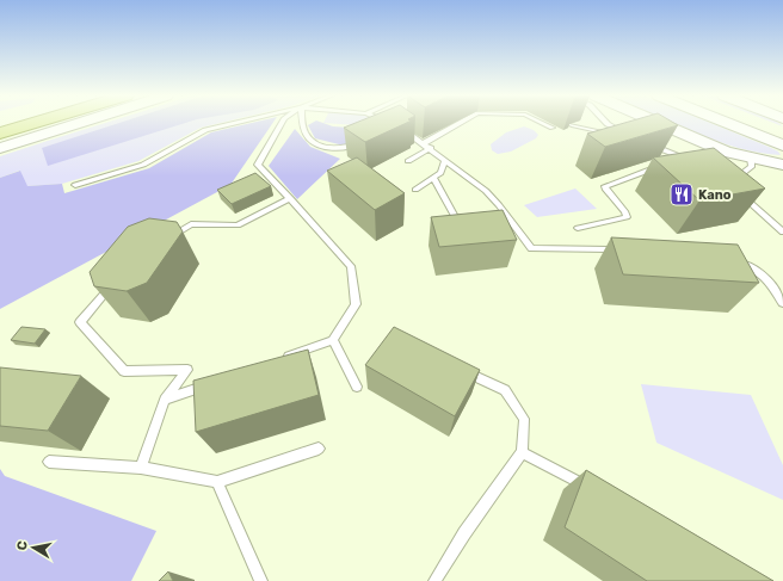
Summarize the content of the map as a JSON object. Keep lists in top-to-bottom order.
{
  "places": {
    "restaurant": ["Kano"]
  },
  "north": "left"
}
